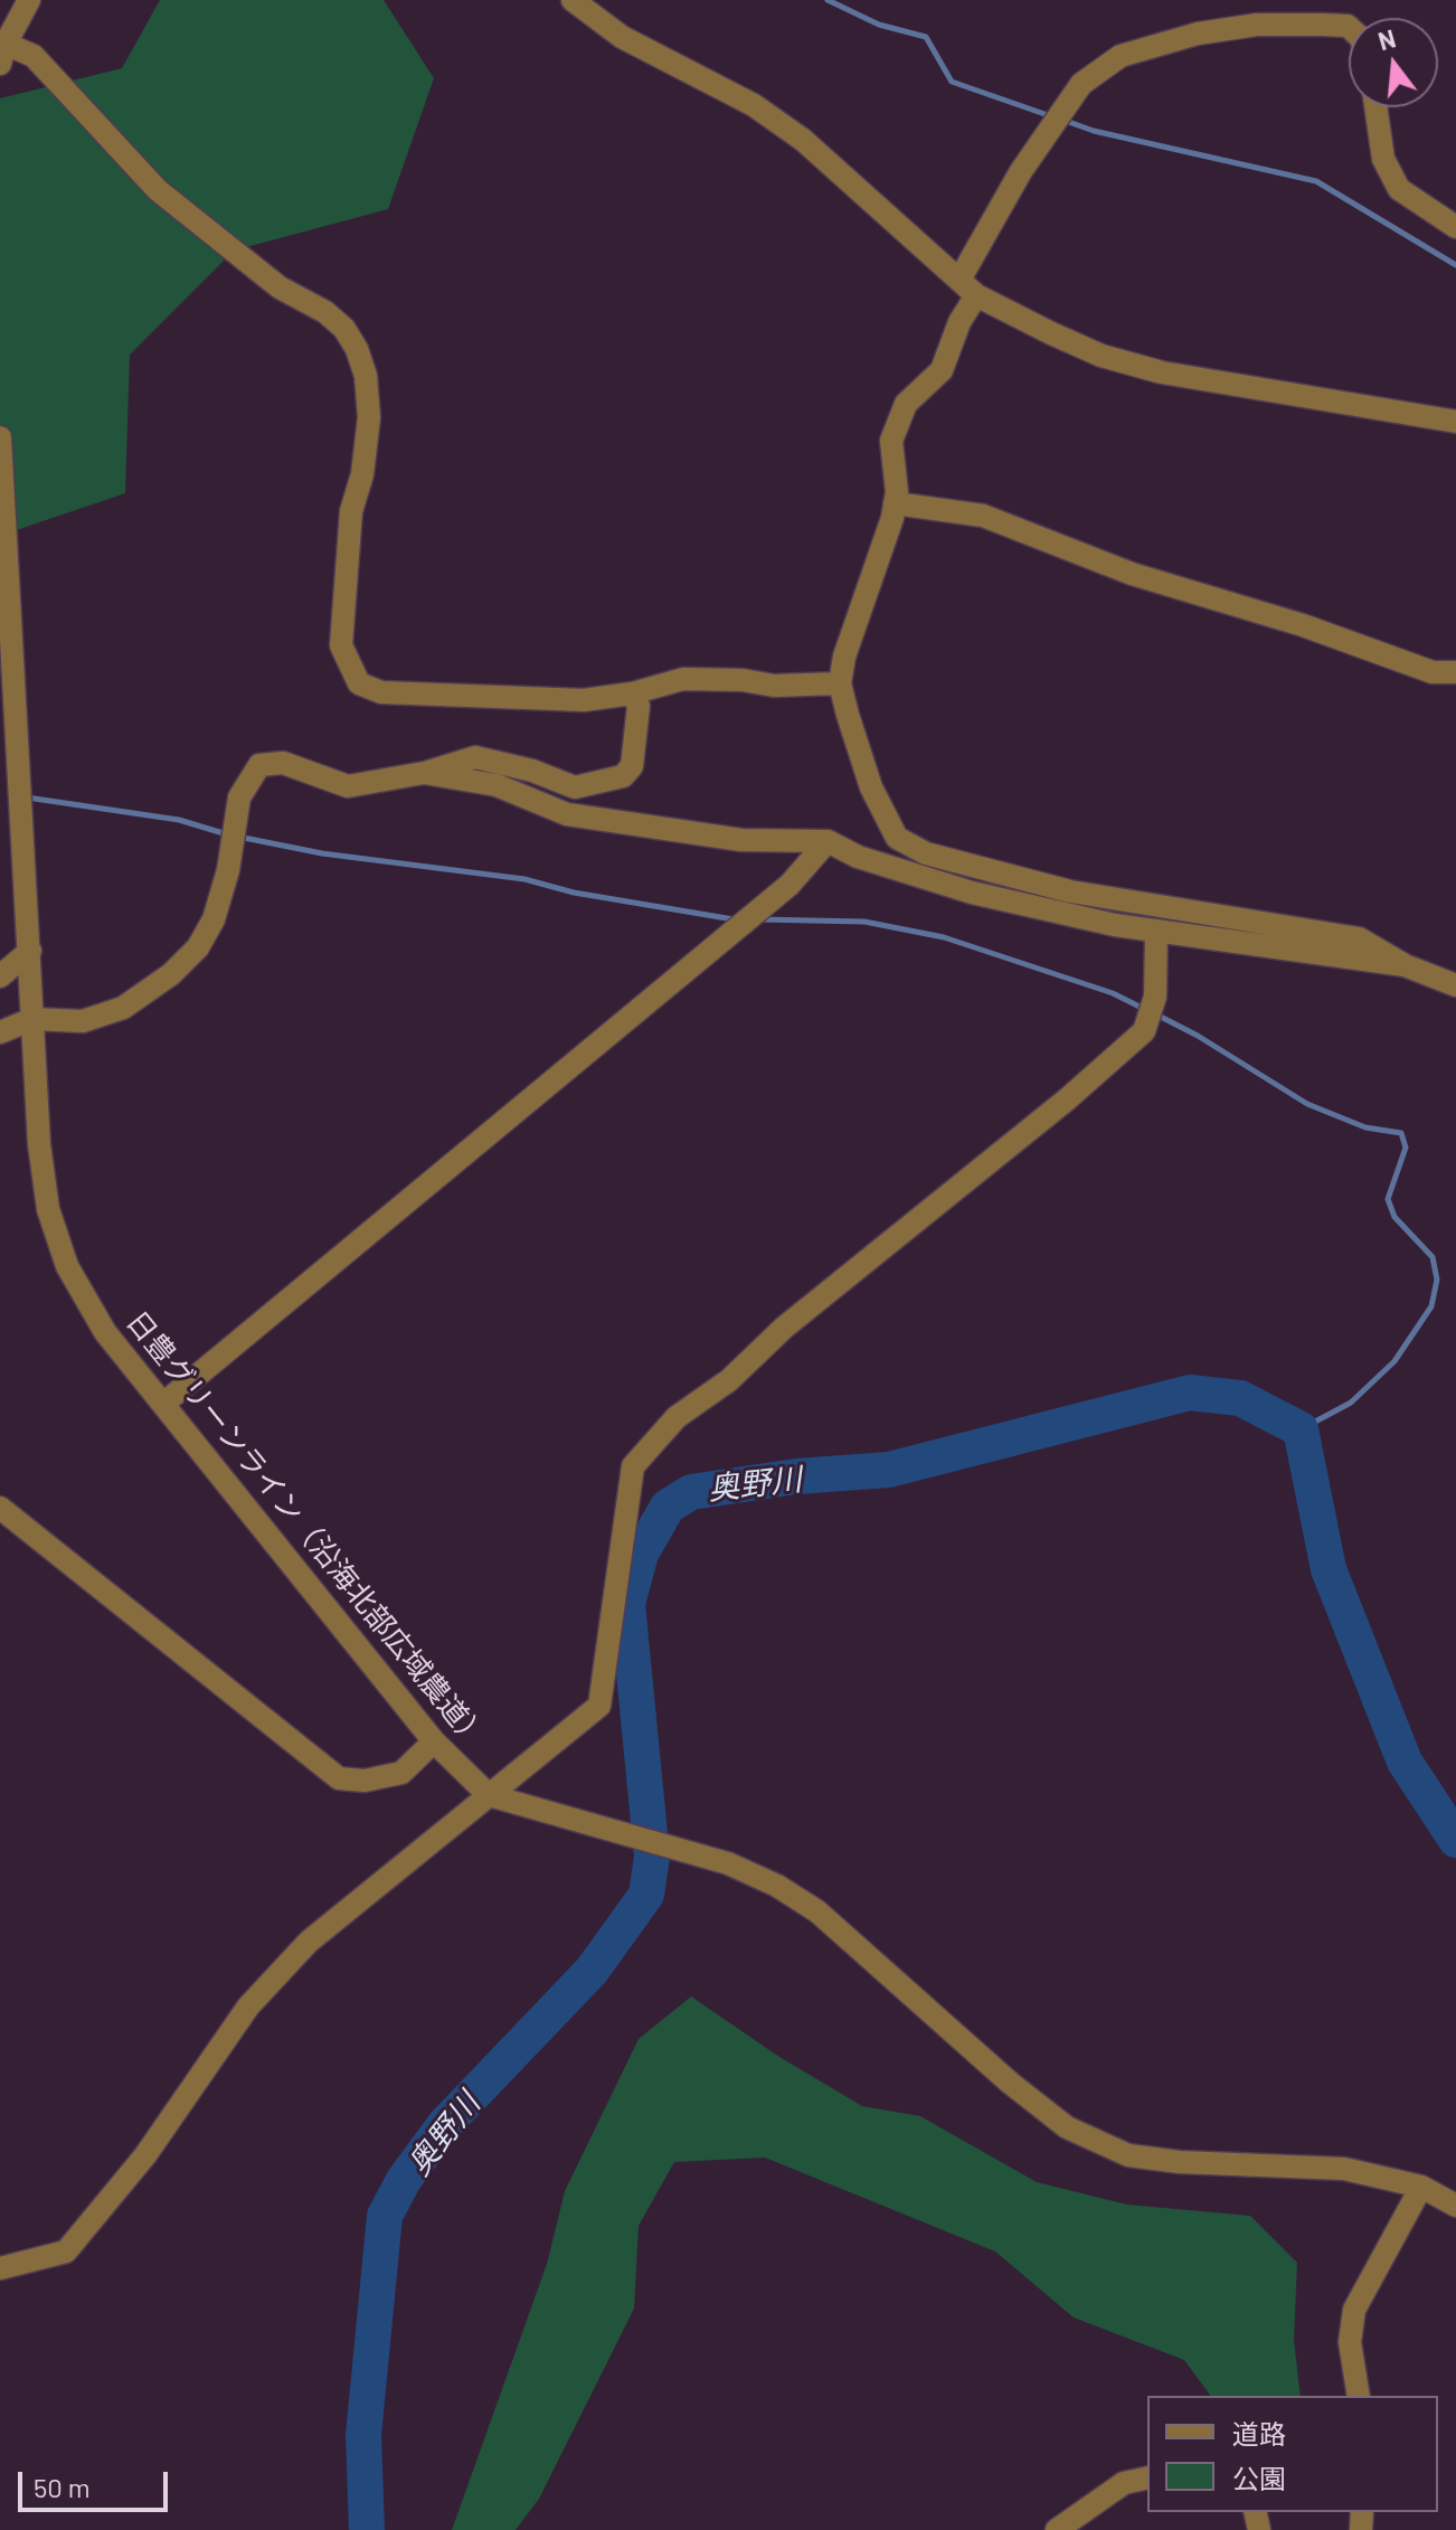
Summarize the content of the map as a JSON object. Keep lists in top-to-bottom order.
{
  "streets": {
    "street": ["日豊グリーンライン（沿海北部広域農道）"]
  },
  "water": ["奥野川"],
  "legend": ["道路", "公園"],
  "scale_bar": "50 m",
  "north": "top"
}
